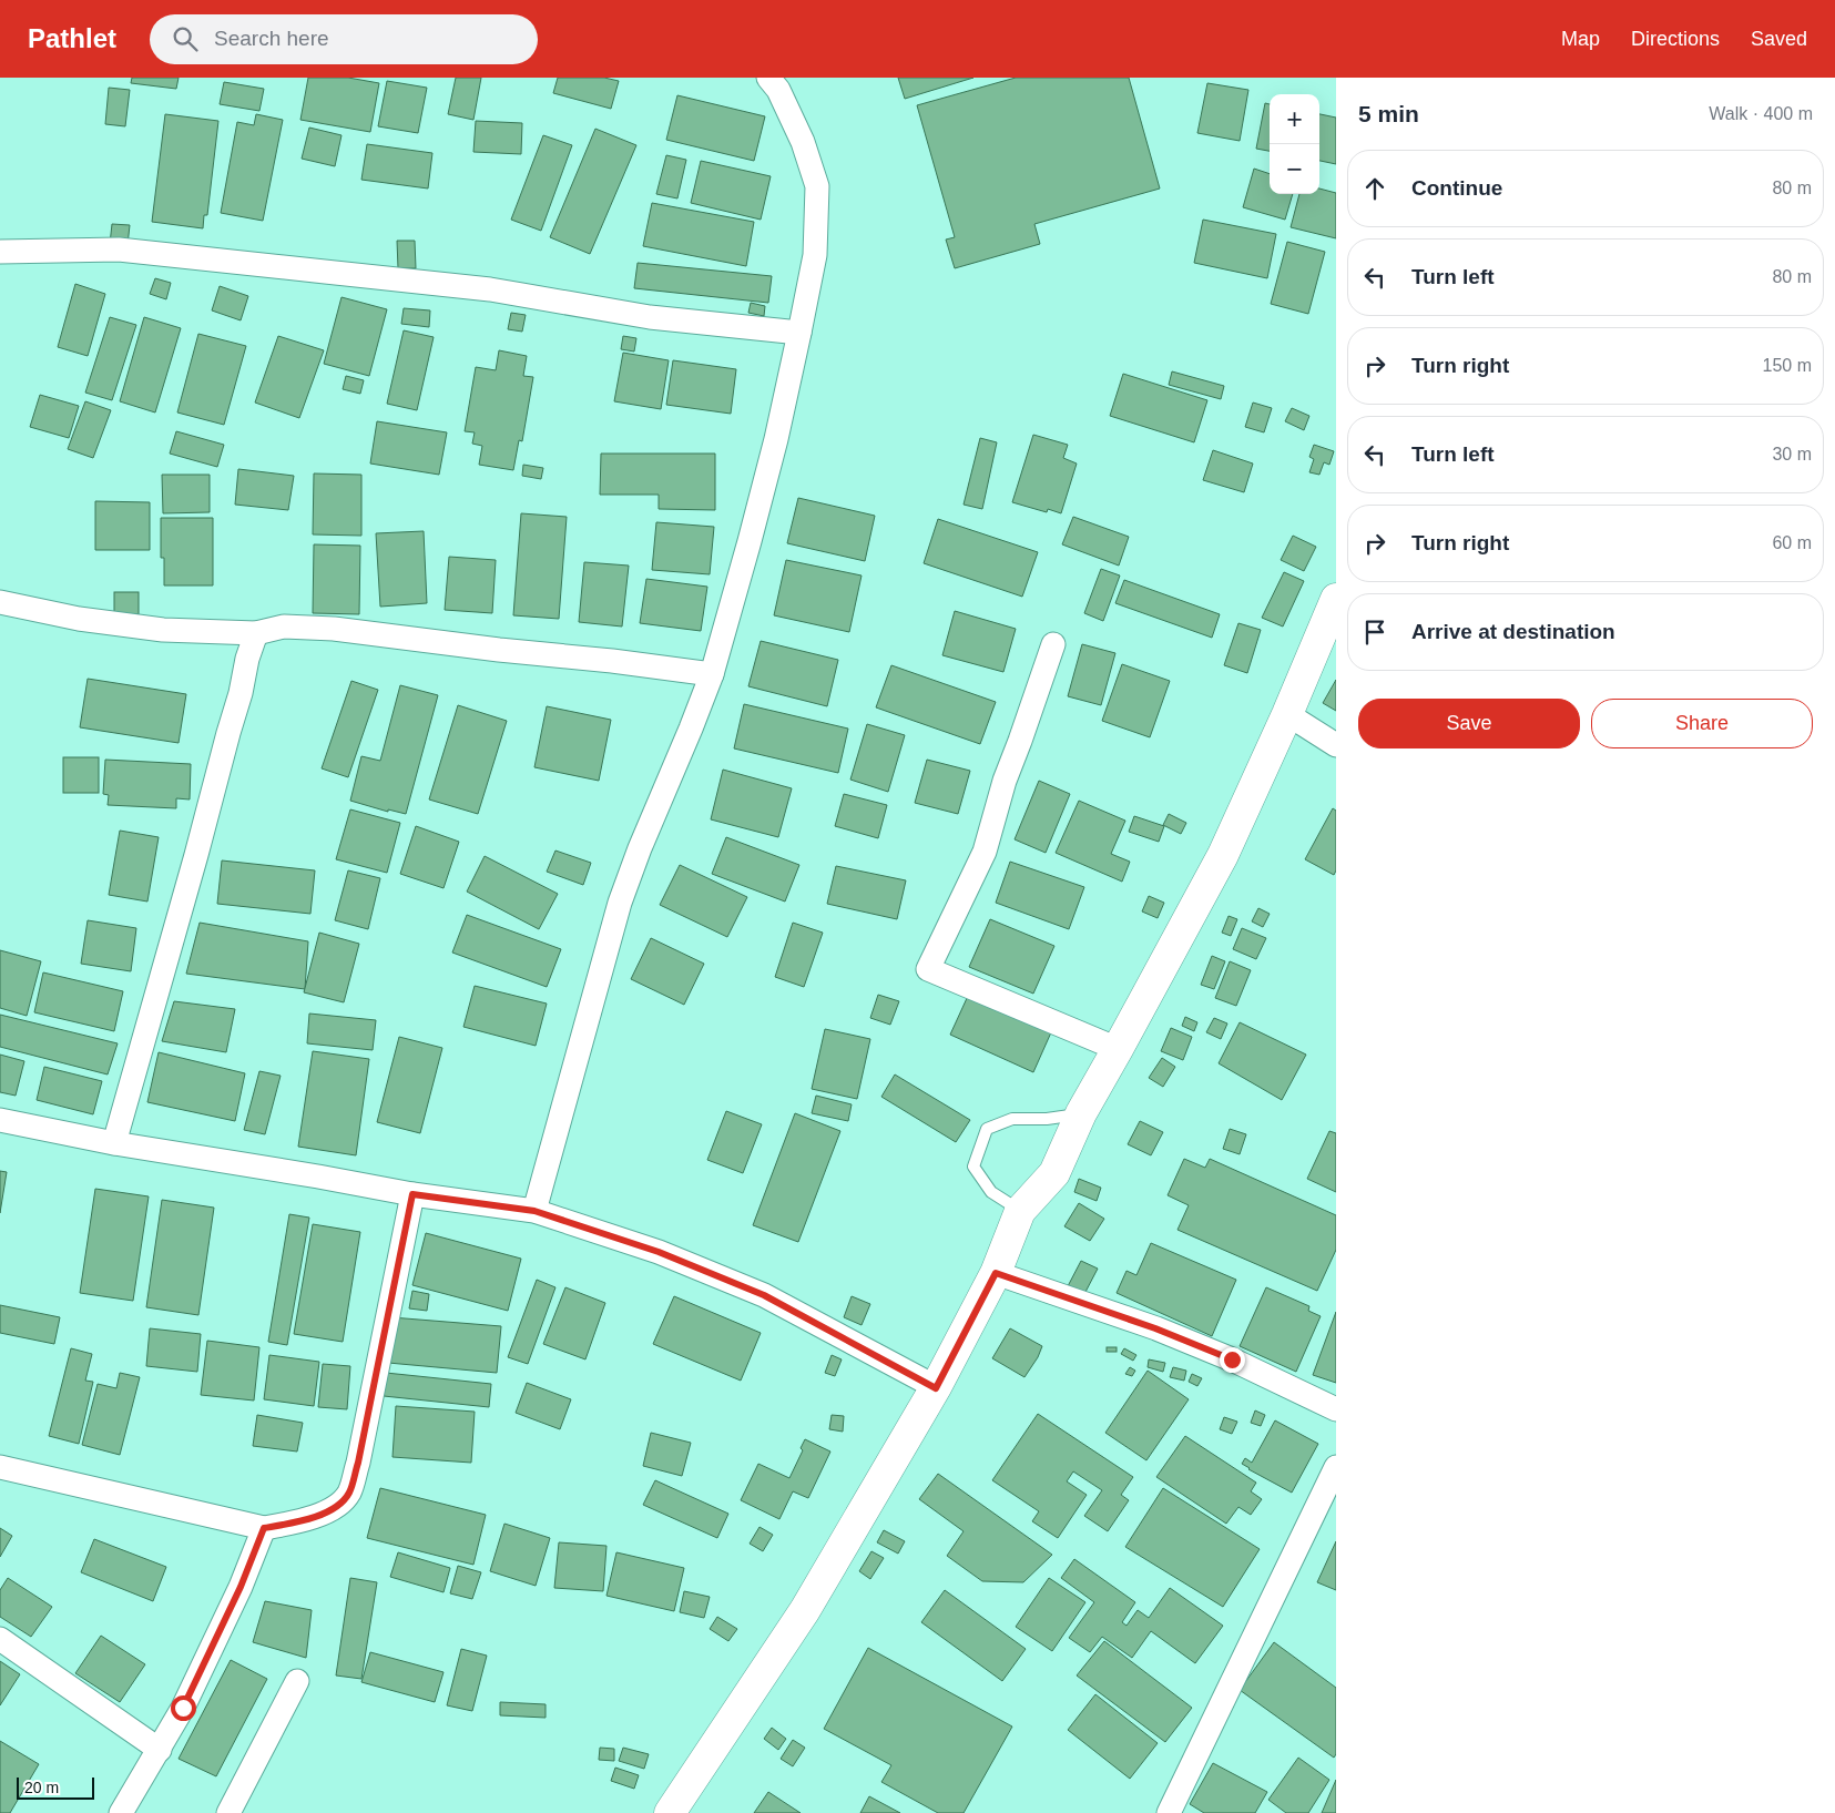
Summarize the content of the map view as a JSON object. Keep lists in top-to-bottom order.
{
  "scale_bar": "20 m",
  "page": {
    "header": "Pathlet",
    "search": "Search here",
    "nav": ["Map", "Directions", "Saved"],
    "heading": ["5 min", "Walk · 400 m"],
    "map_buttons": ["+", "−"],
    "list": [
      ["Continue", "80 m"],
      ["Turn left", "80 m"],
      ["Turn right", "150 m"],
      ["Turn left", "30 m"],
      ["Turn right", "60 m"],
      "Arrive at destination"
    ],
    "buttons": ["Save", "Share"],
    "scale": "20 m"
  }
}
